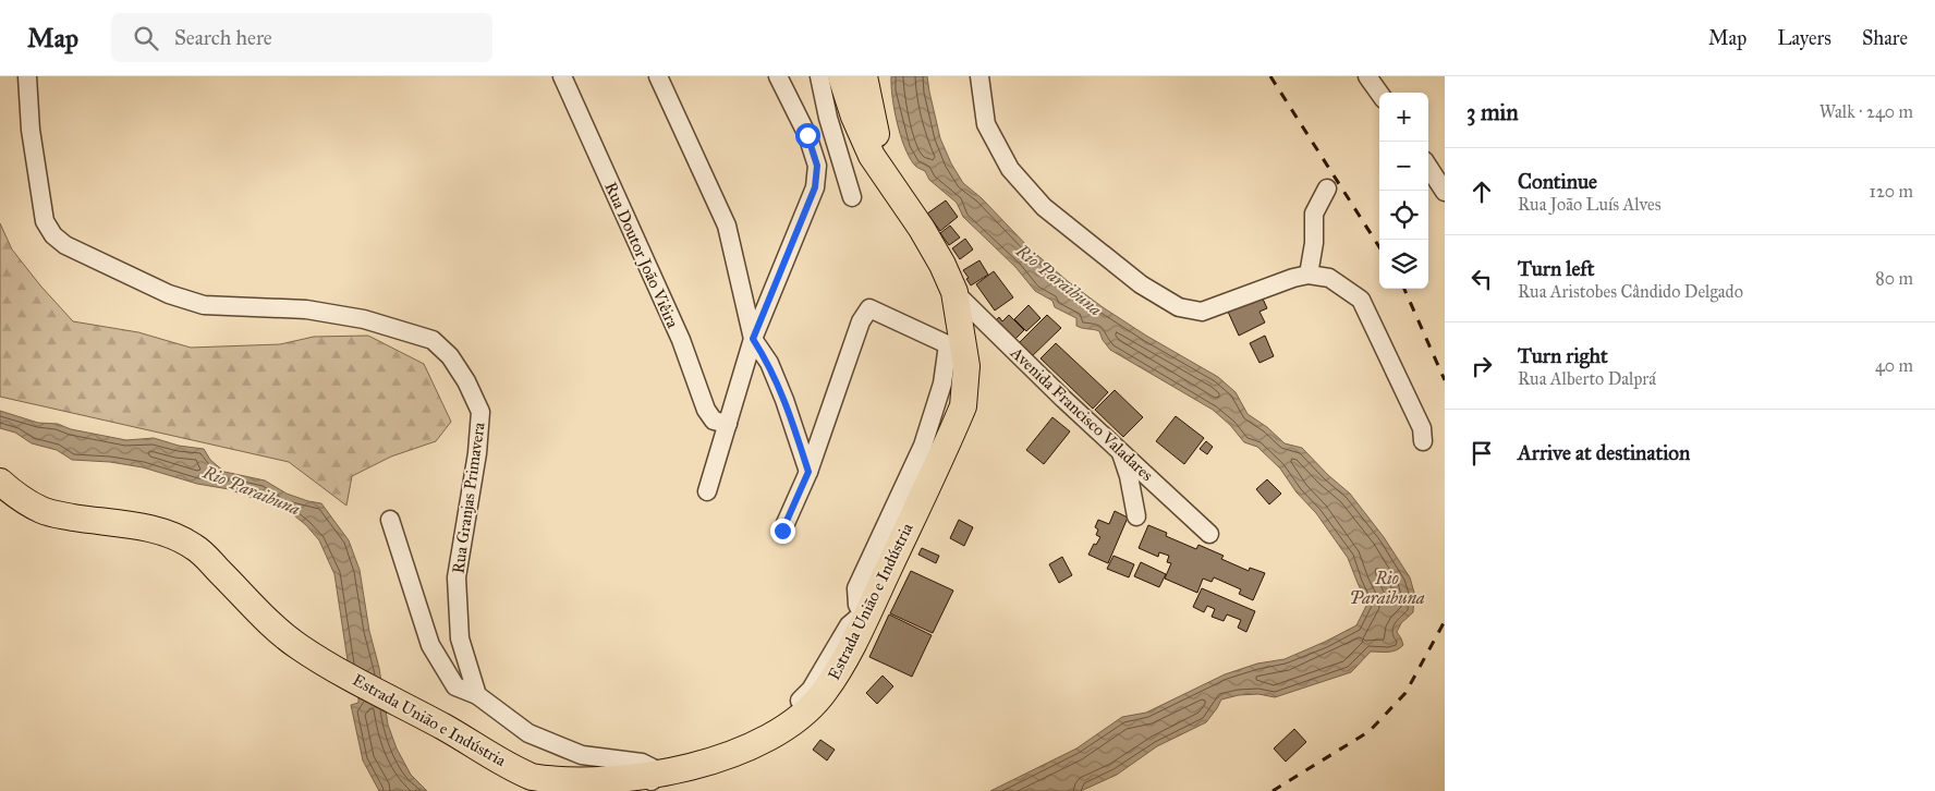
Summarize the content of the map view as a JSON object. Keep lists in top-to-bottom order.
{
  "streets": {
    "highway": ["Estrada União e Indústria"],
    "street": ["Rua Doutor João Viêira", "Avenida Francisco Valadares", "Rua Granjas Primavera"]
  },
  "crossings": [
    ["Avenida Francisco Valadares", "Estrada União e Indústria"]
  ],
  "water": ["Rio Paraibuna"],
  "page": {
    "header": "Map",
    "search": "Search here",
    "nav": ["Map", "Layers", "Share"],
    "heading": ["3 min", "Walk · 240 m"],
    "map_buttons": ["+", "−"],
    "list": [
      ["Continue", "Rua João Luís Alves", "120 m"],
      ["Turn left", "Rua Aristobes Cândido Delgado", "80 m"],
      ["Turn right", "Rua Alberto Dalprá", "40 m"],
      "Arrive at destination"
    ]
  }
}
